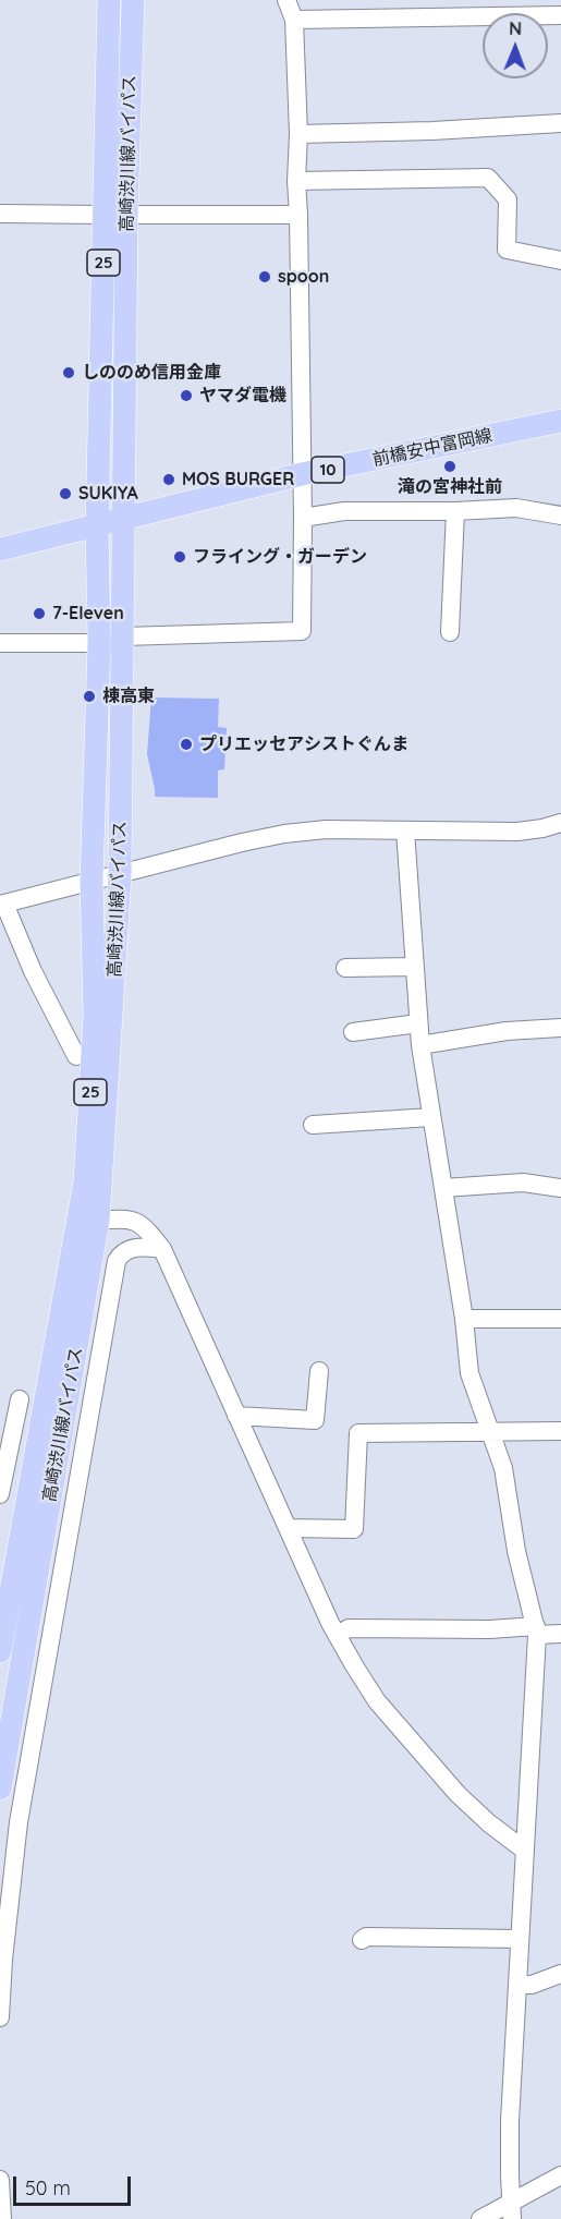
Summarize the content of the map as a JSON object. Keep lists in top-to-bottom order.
{
  "streets": {
    "main road": [
      "高崎渋川線バイパス",
      "25",
      "前橋安中富岡線",
      "10"
    ]
  },
  "crossings": [
    ["高崎渋川線バイパス", "前橋安中富岡線"]
  ],
  "places": [
    "spoon",
    "しののめ信用金庫",
    "ヤマダ電機",
    "滝の宮神社前",
    "MOS BURGER",
    "SUKIYA",
    "フライング・ガーデン",
    "7-Eleven",
    "棟高東",
    "プリエッセアシストぐんま"
  ],
  "scale_bar": "50 m",
  "north": "top"
}
